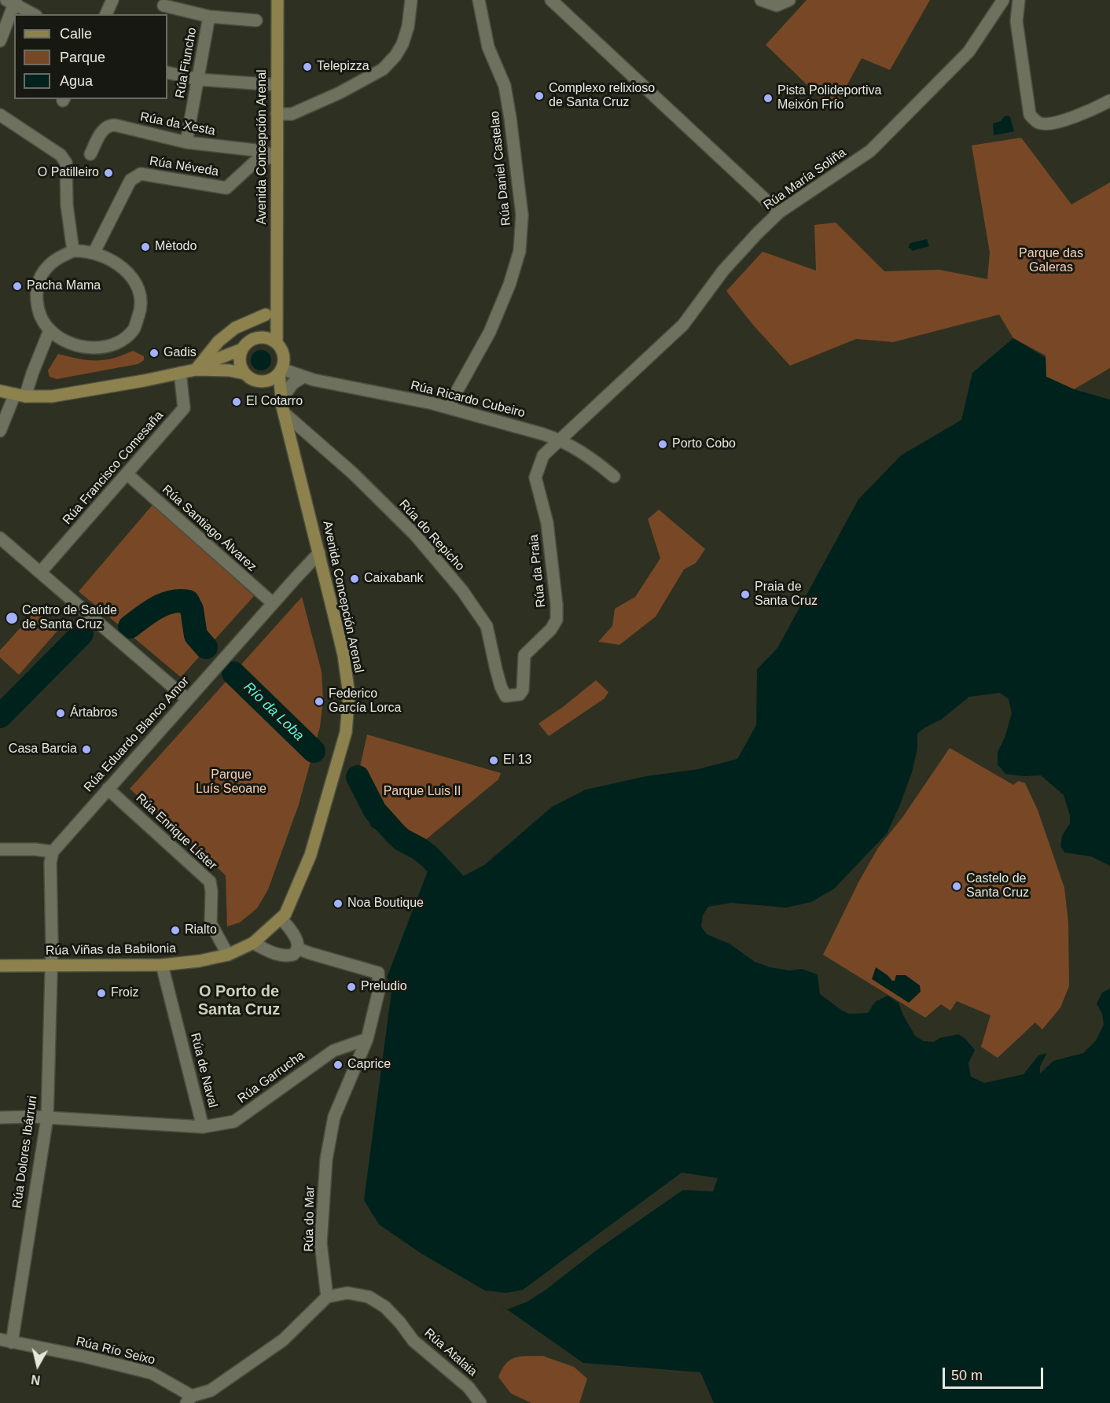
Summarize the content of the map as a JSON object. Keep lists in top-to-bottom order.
{
  "streets": {
    "main road": ["Avenida Concepción Arenal", "Rúa Viñas da Babilonia"],
    "street": [
      "Rúa Fiuncho",
      "Rúa da Xesta",
      "Rúa Néveda",
      "Rúa Daniel Castelao",
      "Rúa María Soliña",
      "Rúa Ricardo Cubeiro",
      "Rúa Francisco Comesaña",
      "Rúa Santiago Álvarez",
      "Rúa do Repicho",
      "Rúa da Praia",
      "Rúa Eduardo Blanco Amor",
      "Rúa Enrique Líster",
      "Rúa de Naval",
      "Rúa Garrucha",
      "Rúa Dolores Ibárruri",
      "Rúa do Mar",
      "Rúa Río Seixo",
      "Rúa Atalaia"
    ]
  },
  "crossings": [
    ["Rúa Fiuncho", "Rúa da Xesta"],
    ["Rúa da Xesta", "Avenida Concepción Arenal"],
    ["Rúa da Xesta", "Rúa Néveda"],
    ["Avenida Concepción Arenal", "Rúa Néveda"],
    ["Avenida Concepción Arenal", "Rúa Ricardo Cubeiro"],
    ["Avenida Concepción Arenal", "Rúa do Repicho"],
    ["Avenida Concepción Arenal", "Rúa Eduardo Blanco Amor"],
    ["Avenida Concepción Arenal", "Rúa Viñas da Babilonia"],
    ["Rúa Daniel Castelao", "Rúa Ricardo Cubeiro"],
    ["Rúa María Soliña", "Rúa Ricardo Cubeiro"],
    ["Rúa María Soliña", "Rúa da Praia"],
    ["Rúa Ricardo Cubeiro", "Rúa da Praia"],
    ["Rúa Francisco Comesaña", "Rúa Santiago Álvarez"],
    ["Rúa Santiago Álvarez", "Rúa Eduardo Blanco Amor"],
    ["Rúa do Repicho", "Rúa da Praia"],
    ["Rúa Eduardo Blanco Amor", "Rúa Enrique Líster"],
    ["Rúa Enrique Líster", "Rúa Viñas da Babilonia"],
    ["Rúa Viñas da Babilonia", "Rúa de Naval"],
    ["Rúa Viñas da Babilonia", "Rúa Dolores Ibárruri"],
    ["Rúa de Naval", "Rúa Garrucha"],
    ["Rúa Garrucha", "Rúa Dolores Ibárruri"],
    ["Rúa Garrucha", "Rúa do Mar"],
    ["Rúa Dolores Ibárruri", "Rúa Río Seixo"],
    ["Rúa do Mar", "Rúa Atalaia"]
  ],
  "districts": ["O Porto de Santa Cruz"],
  "water": ["Río da Loba"],
  "parks": ["Parque das Galeras", "Parque Luís Seoane", "Parque Luis II"],
  "places": [
    "Telepizza",
    "Complexo relixioso de Santa Cruz",
    "Pista Polideportiva Meixón Frío",
    "O Patilleiro",
    "Mètodo",
    "Pacha Mama",
    "Gadis",
    "El Cotarro",
    "Porto Cobo",
    "Caixabank",
    "Praia de Santa Cruz",
    "Centro de Saúde de Santa Cruz",
    "Federico García Lorca",
    "Ártabros",
    "Casa Barcia",
    "El 13",
    "Castelo de Santa Cruz",
    "Noa Boutique",
    "Rialto",
    "Preludio",
    "Froiz",
    "Caprice"
  ],
  "legend": ["Calle", "Parque", "Agua"],
  "scale_bar": "50 m",
  "north": "bottom"
}
